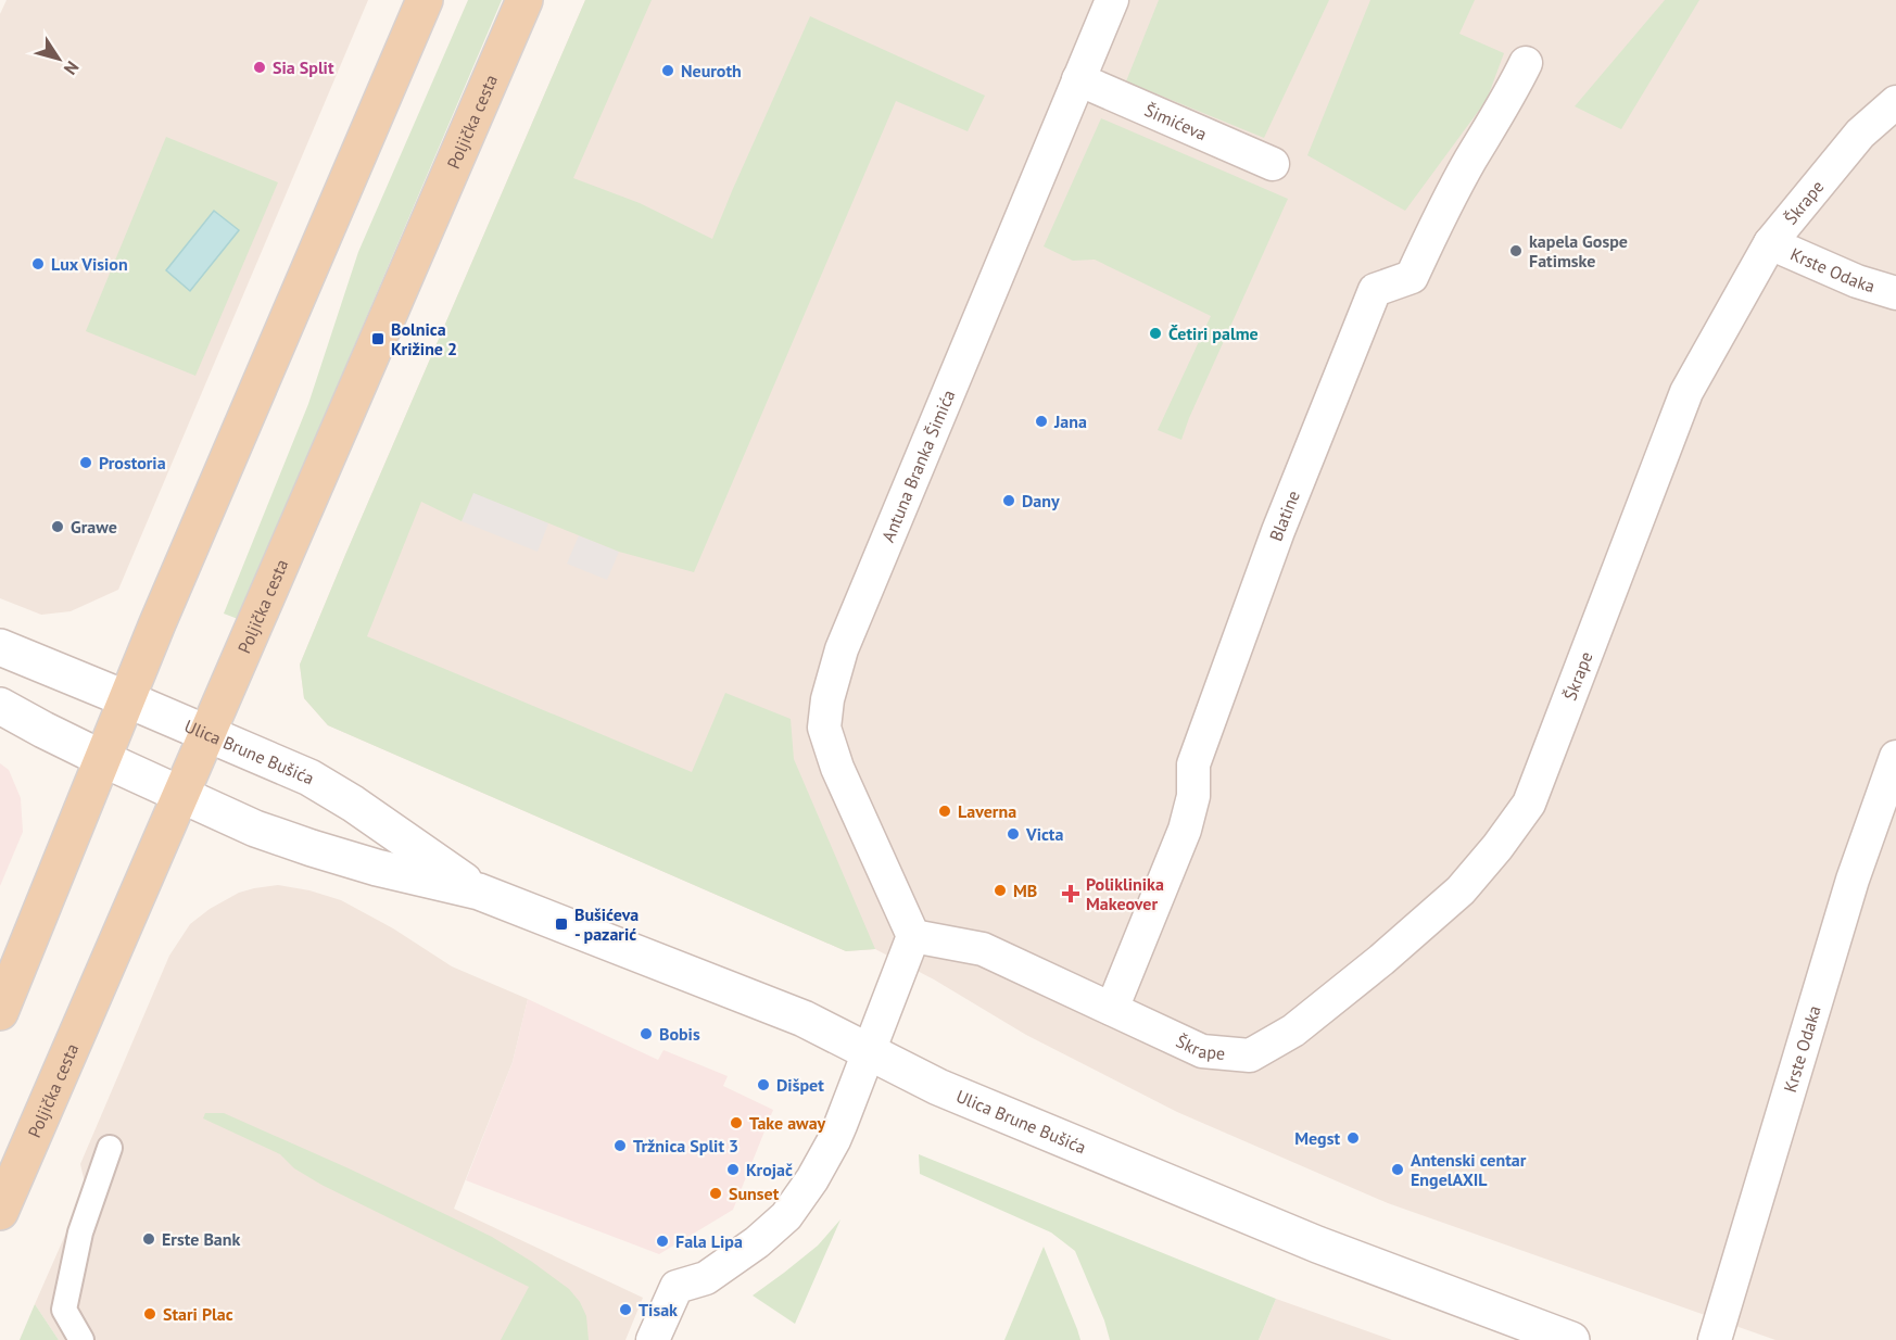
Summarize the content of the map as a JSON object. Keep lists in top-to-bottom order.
{
  "streets": {
    "main road": ["Poljička cesta"],
    "street": [
      "Šimićeva",
      "Škrape",
      "Krste Odaka",
      "Antuna Branka Šimića",
      "Blatine",
      "Ulica Brune Bušića"
    ]
  },
  "crossings": [
    ["Poljička cesta", "Ulica Brune Bušića"],
    ["Šimićeva", "Antuna Branka Šimića"],
    ["Škrape", "Krste Odaka"],
    ["Škrape", "Blatine"]
  ],
  "places": {
    "other": [
      "Sia Split",
      "Neuroth",
      "kapela Gospe Fatimske",
      "Lux Vision",
      "Četiri palme",
      "Jana",
      "Prostoria",
      "Dany",
      "Grawe",
      "Laverna",
      "Victa",
      "MB",
      "Bobis",
      "Dišpet",
      "Take away",
      "Megst",
      "Tržnica Split 3",
      "Krojač",
      "Antenski centar EngelAXIL",
      "Sunset",
      "Erste Bank",
      "Fala Lipa",
      "Tisak",
      "Stari Plac"
    ],
    "transit": ["Bolnica Križine 2", "Bušićeva - pazarić"],
    "health": ["Poliklinika Makeover"]
  },
  "north": "bottom right"
}
